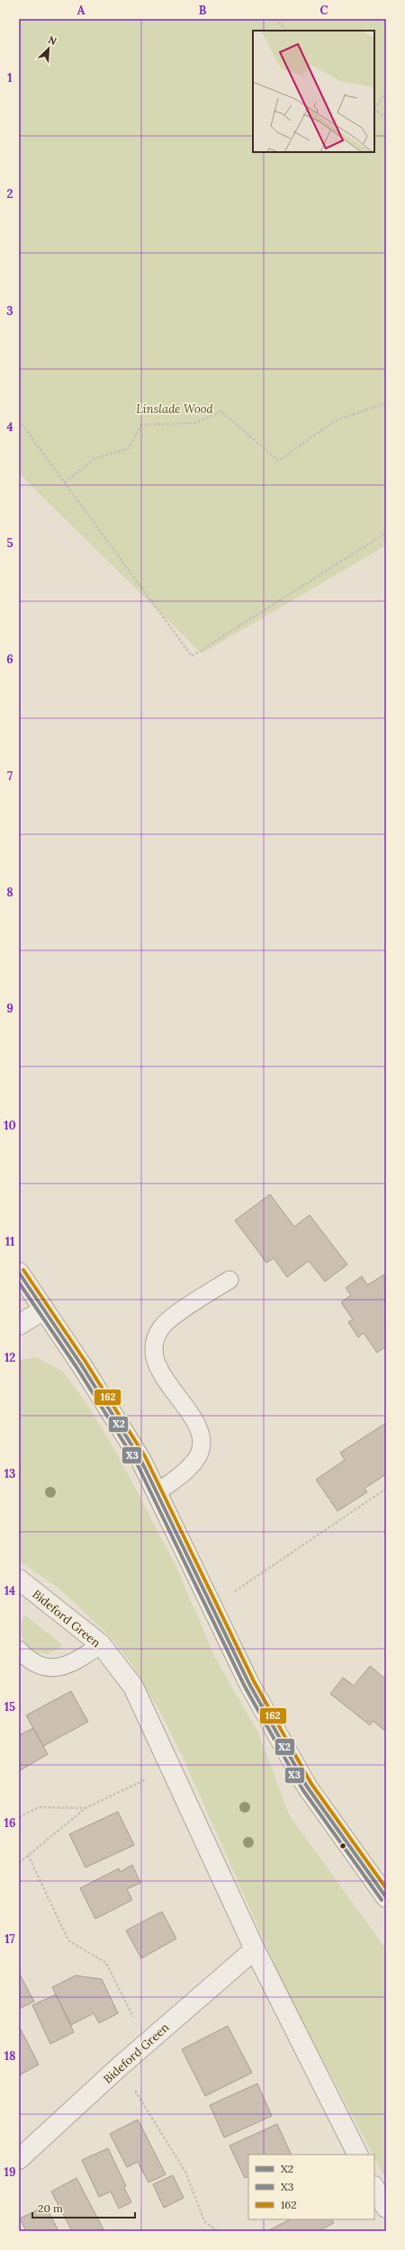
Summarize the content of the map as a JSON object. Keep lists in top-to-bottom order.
{
  "streets": {
    "street": ["Bideford Green"]
  },
  "parks": ["Linslade Wood"],
  "lines": ["transit line 162", "transit line X2", "transit line X3"],
  "legend": ["X2", "X3", "162"],
  "scale_bar": "20 m",
  "north": "top right",
  "grid": {
    "columns": ["A", "B", "C"],
    "rows": [
      "1",
      "2",
      "3",
      "4",
      "5",
      "6",
      "7",
      "8",
      "9",
      "10",
      "11",
      "12",
      "13",
      "14",
      "15",
      "16",
      "17",
      "18",
      "19"
    ]
  }
}
